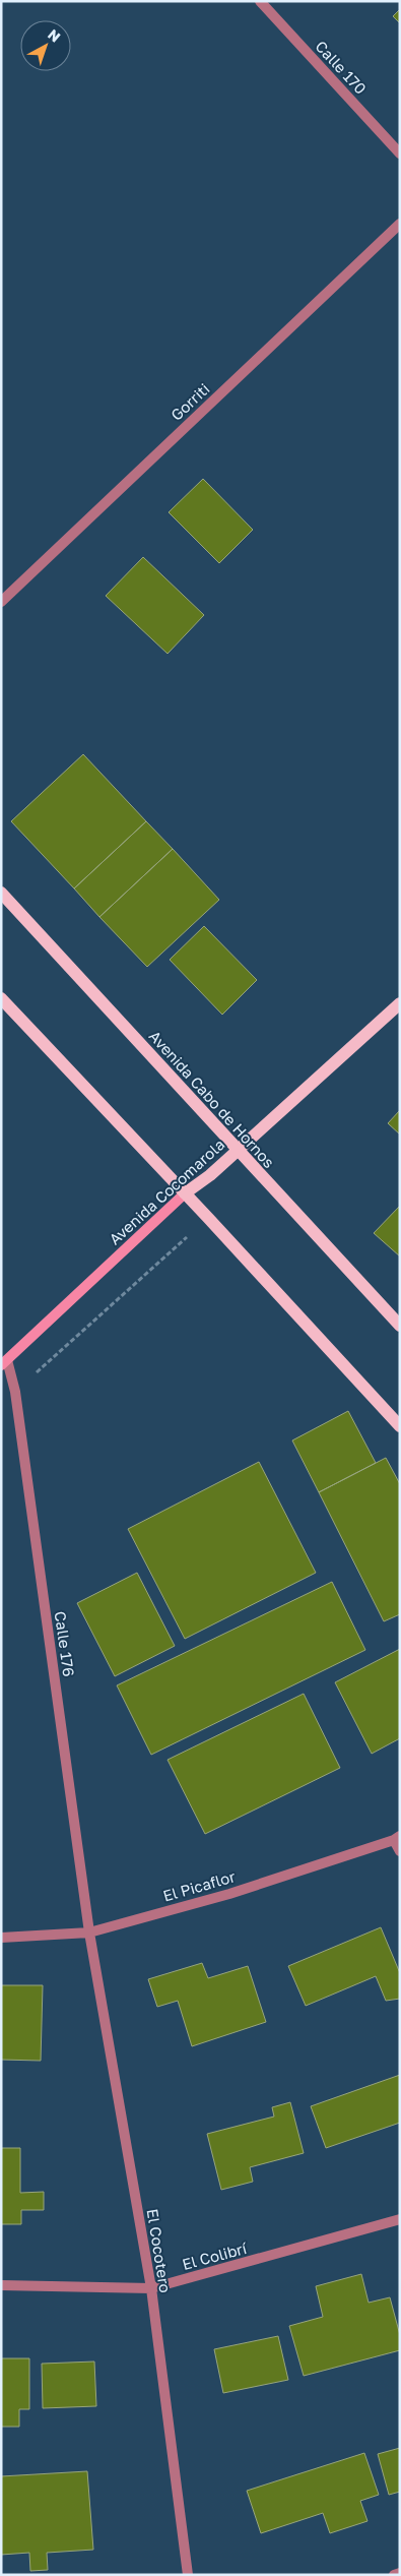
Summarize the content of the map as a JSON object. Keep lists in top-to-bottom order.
{
  "streets": {
    "main road": ["Avenida Cabo de Hornos", "Avenida Cocomarola"],
    "street": [
      "Calle 170",
      "Gorriti",
      "Calle 176",
      "El Picaflor",
      "El Cocotero",
      "El Colibrí"
    ]
  },
  "crossings": [
    ["Avenida Cabo de Hornos", "Avenida Cocomarola"],
    ["Avenida Cocomarola", "Calle 176"],
    ["Calle 176", "El Picaflor"],
    ["Calle 176", "El Cocotero"],
    ["El Picaflor", "El Cocotero"],
    ["El Cocotero", "El Colibrí"]
  ],
  "north": "top right"
}
